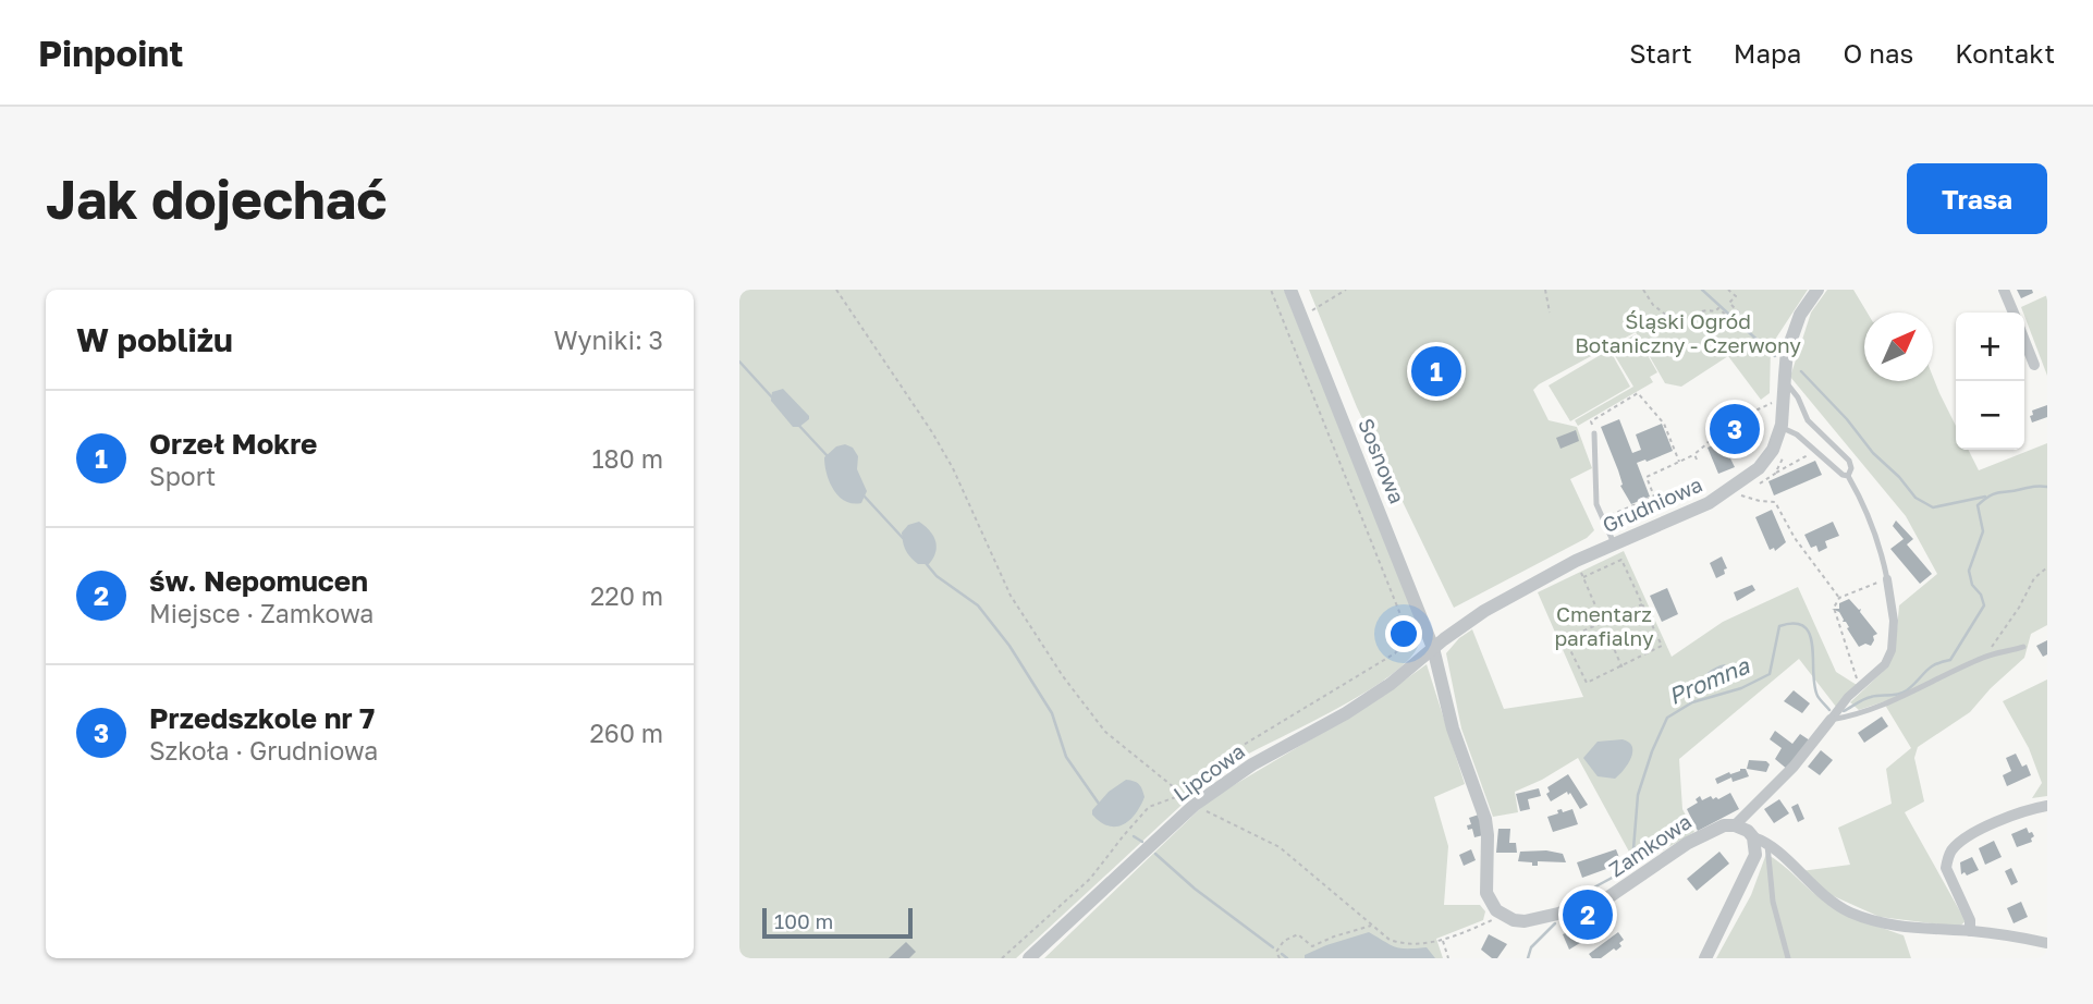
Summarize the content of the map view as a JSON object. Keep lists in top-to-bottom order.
{
  "streets": {
    "street": [
      "Sosnowa",
      "Grudniowa",
      "Lipcowa",
      "Zamkowa"
    ]
  },
  "crossings": [
    ["Sosnowa", "Grudniowa"],
    ["Sosnowa", "Lipcowa"],
    ["Grudniowa", "Lipcowa"],
    ["Grudniowa", "Zamkowa"]
  ],
  "water": ["Promna"],
  "parks": ["Śląski Ogród Botaniczny - Czerwony", "Cmentarz parafialny"],
  "scale_bar": "100 m",
  "north": "top right",
  "page": {
    "header": "Pinpoint",
    "nav": [
      "Start",
      "Mapa",
      "O nas",
      "Kontakt"
    ],
    "buttons": "Trasa",
    "title": "Jak dojechać",
    "heading": ["W pobliżu", "Wyniki: 3"],
    "map_buttons": ["+", "−"],
    "pins": ["1", "3", "2"],
    "list": [
      {
        "mark": "1",
        "name": "Orzeł Mokre",
        "note": "Sport",
        "value": "180 m"
      },
      {
        "mark": "2",
        "name": "św. Nepomucen",
        "note": "Miejsce · Zamkowa",
        "value": "220 m"
      },
      {
        "mark": "3",
        "name": "Przedszkole nr 7",
        "note": "Szkoła · Grudniowa",
        "value": "260 m"
      }
    ],
    "scale": "100 m"
  }
}
